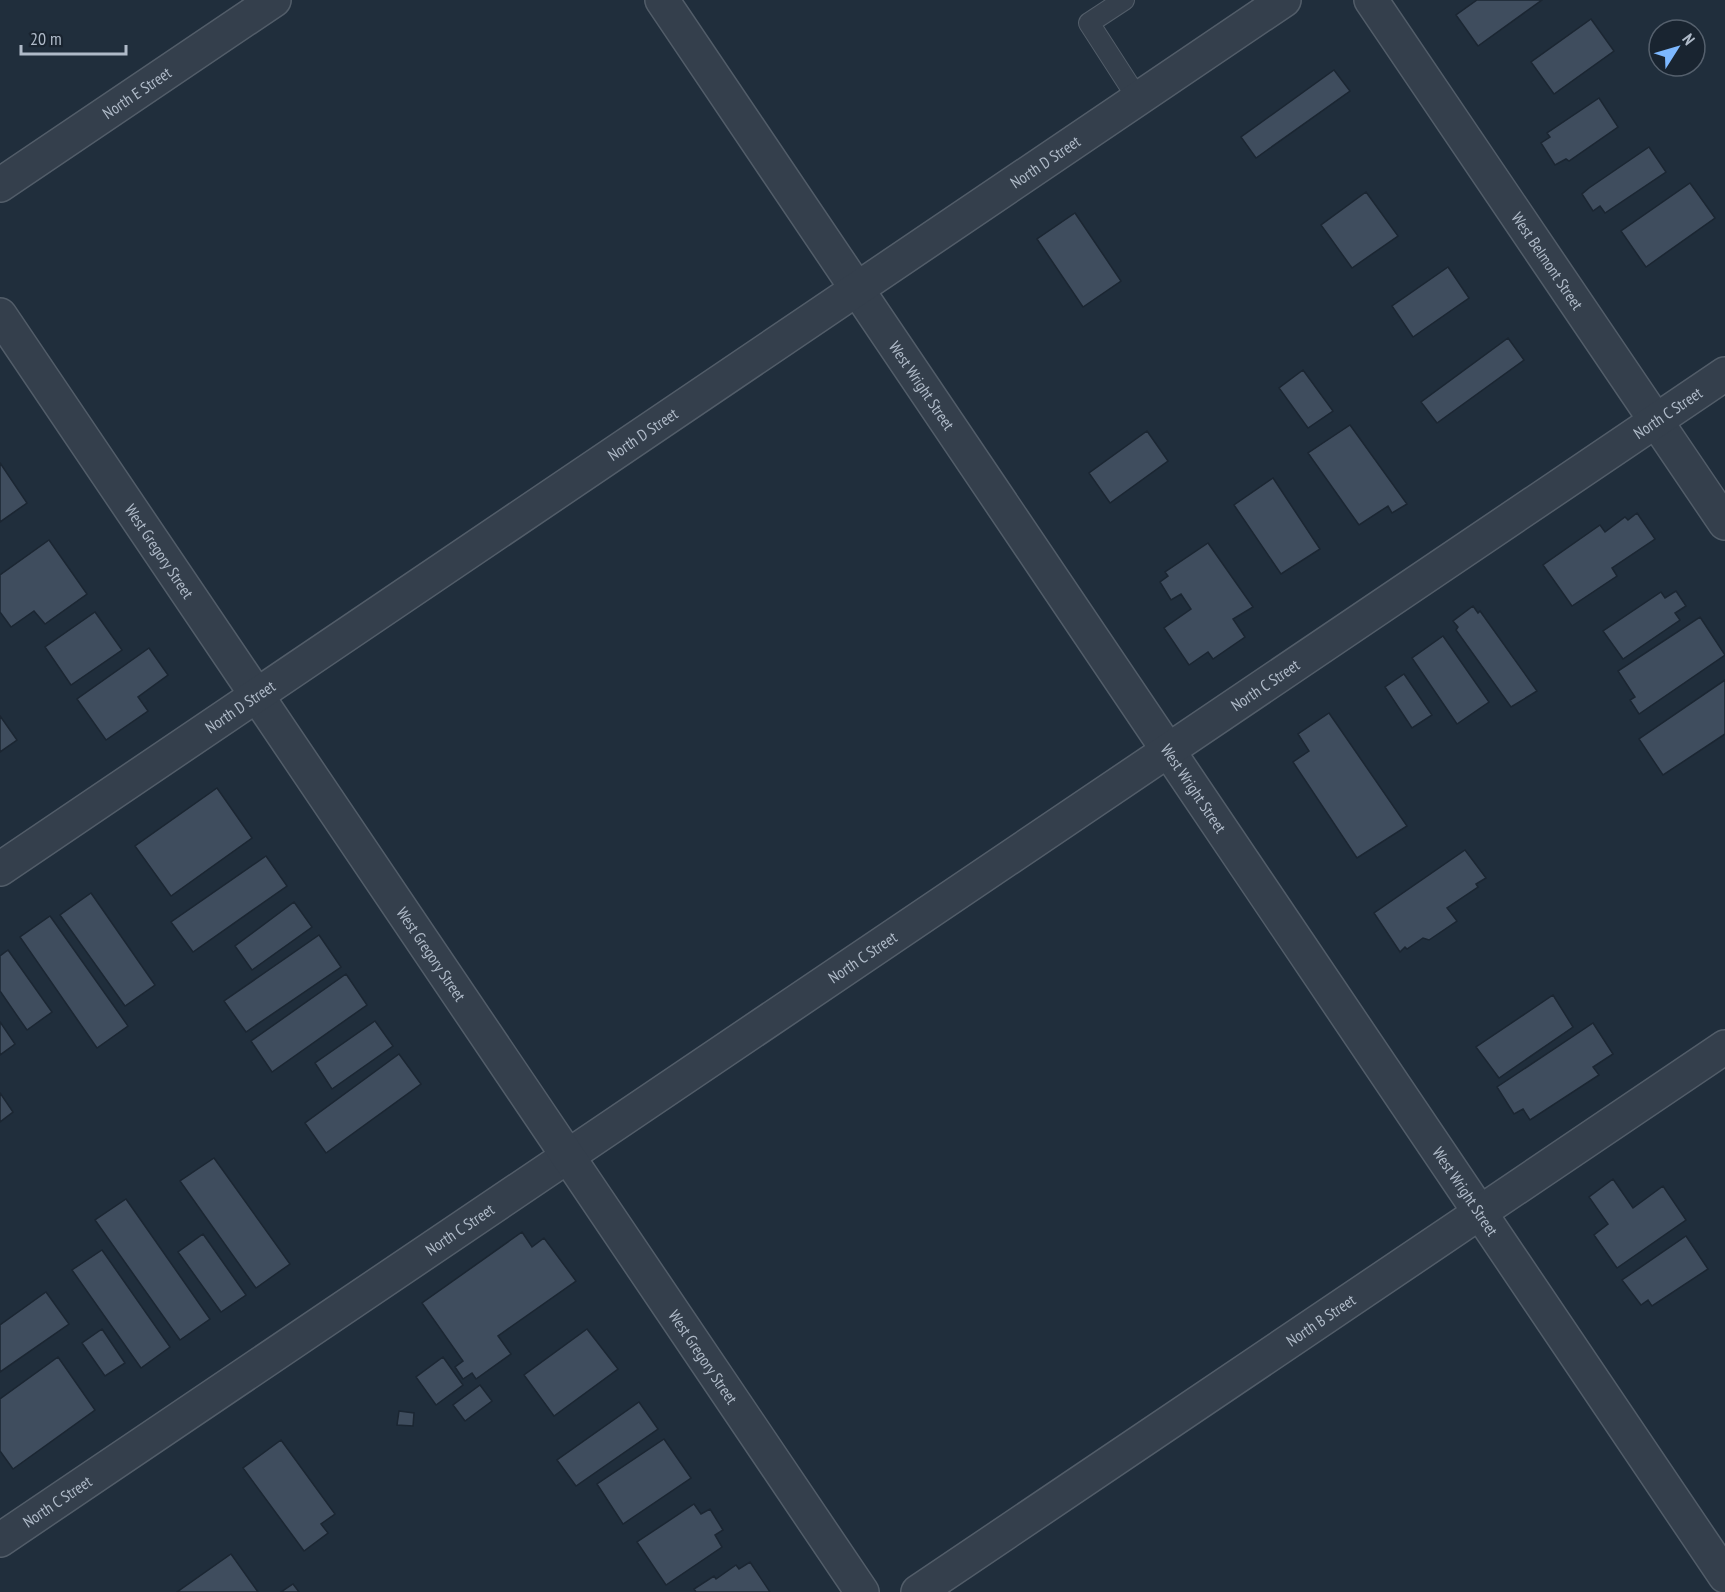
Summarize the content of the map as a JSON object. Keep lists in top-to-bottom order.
{
  "streets": {
    "street": [
      "North E Street",
      "North D Street",
      "West Belmont Street",
      "West Wright Street",
      "North C Street",
      "West Gregory Street",
      "North B Street"
    ]
  },
  "crossings": [
    ["North D Street", "West Wright Street"],
    ["North D Street", "West Gregory Street"],
    ["West Belmont Street", "North C Street"],
    ["West Wright Street", "North C Street"],
    ["West Wright Street", "North B Street"],
    ["North C Street", "West Gregory Street"]
  ],
  "scale_bar": "20 m",
  "north": "top right"
}
